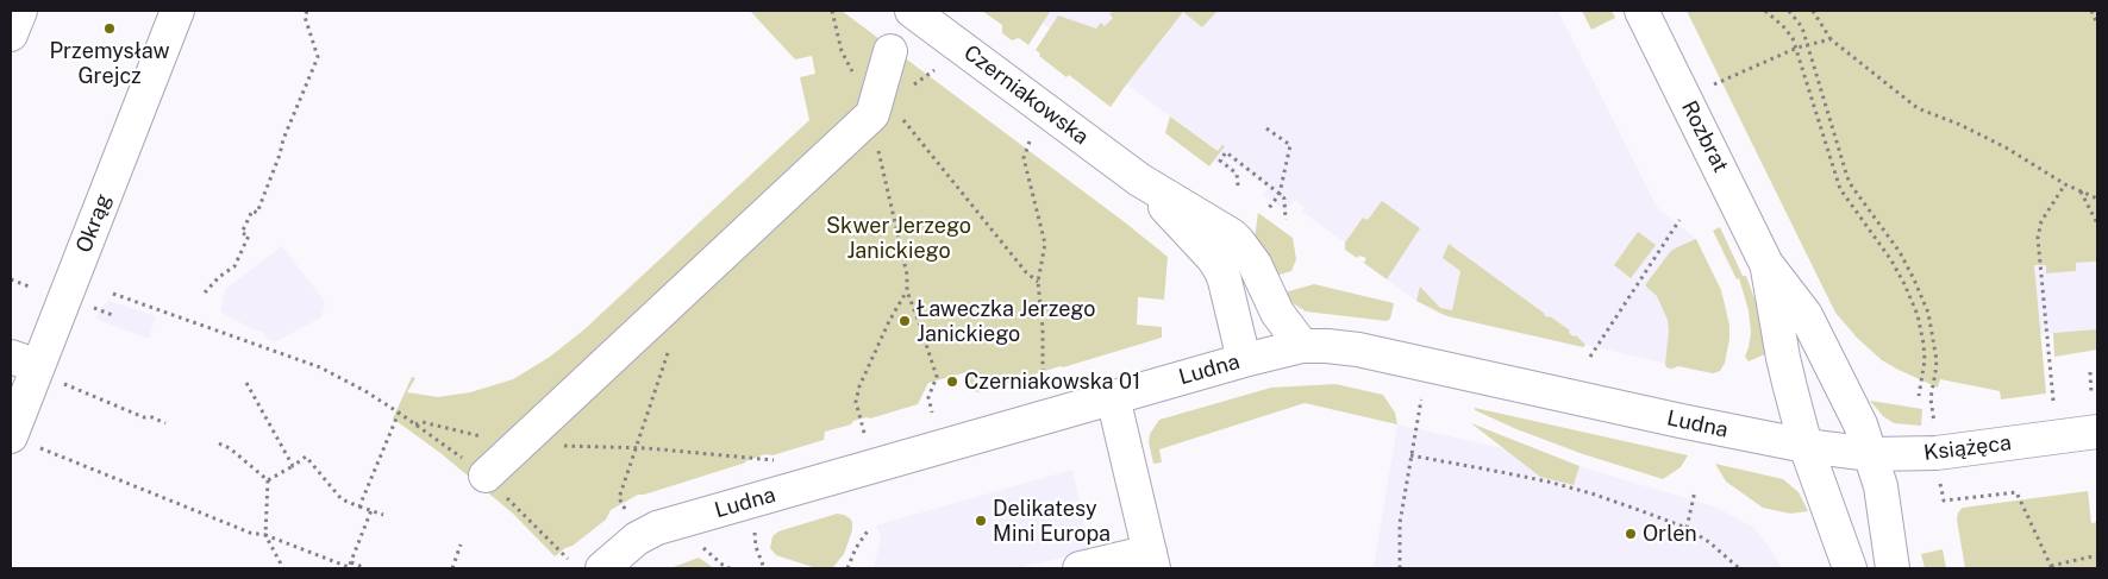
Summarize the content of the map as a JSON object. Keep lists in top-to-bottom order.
{
  "streets": {
    "street": [
      "Czerniakowska",
      "Rozbrat",
      "Okrąg",
      "Ludna",
      "Książęca"
    ]
  },
  "crossings": [
    ["Czerniakowska", "Ludna"],
    ["Rozbrat", "Ludna"],
    ["Rozbrat", "Książęca"],
    ["Ludna", "Książęca"]
  ],
  "parks": ["Skwer Jerzego Janickiego"],
  "places": [
    "Przemysław Grejcz",
    "Ławeczka Jerzego Janickiego",
    "Czerniakowska 01",
    "Delikatesy Mini Europa",
    "Orlen"
  ]
}
